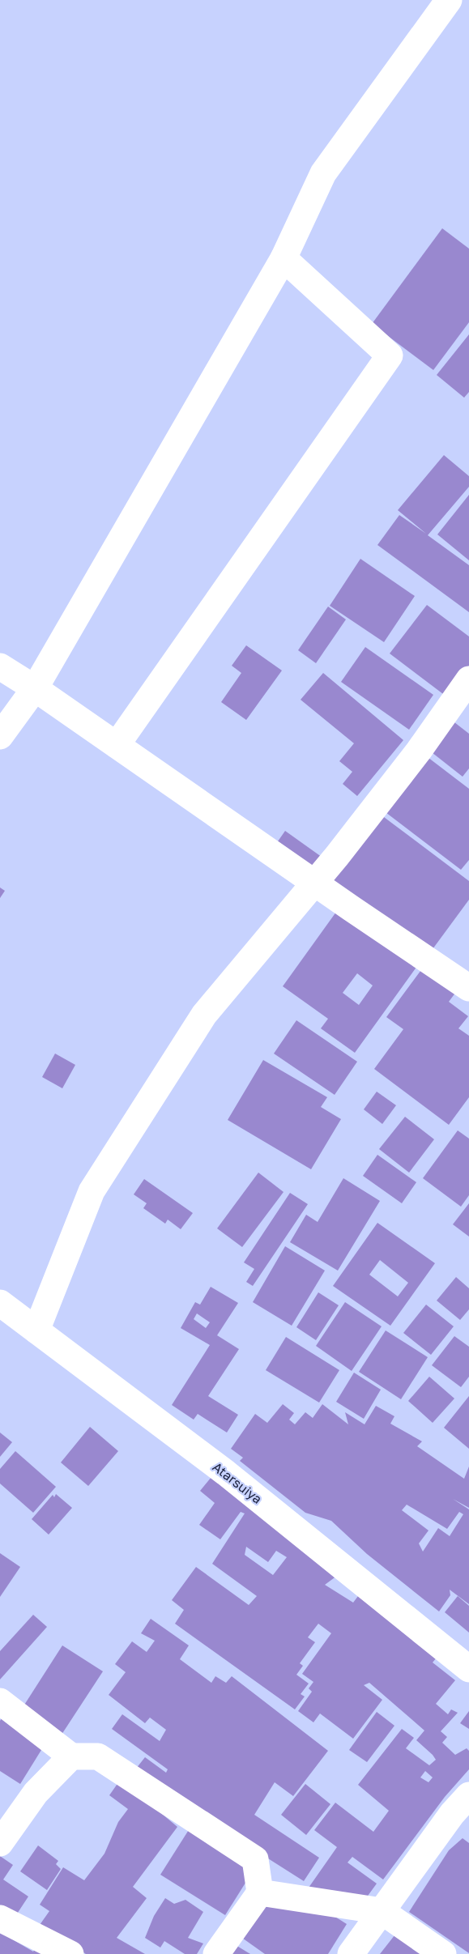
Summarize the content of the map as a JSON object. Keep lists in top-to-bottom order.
{
  "streets": {
    "street": ["Atarsuiya"]
  }
}
